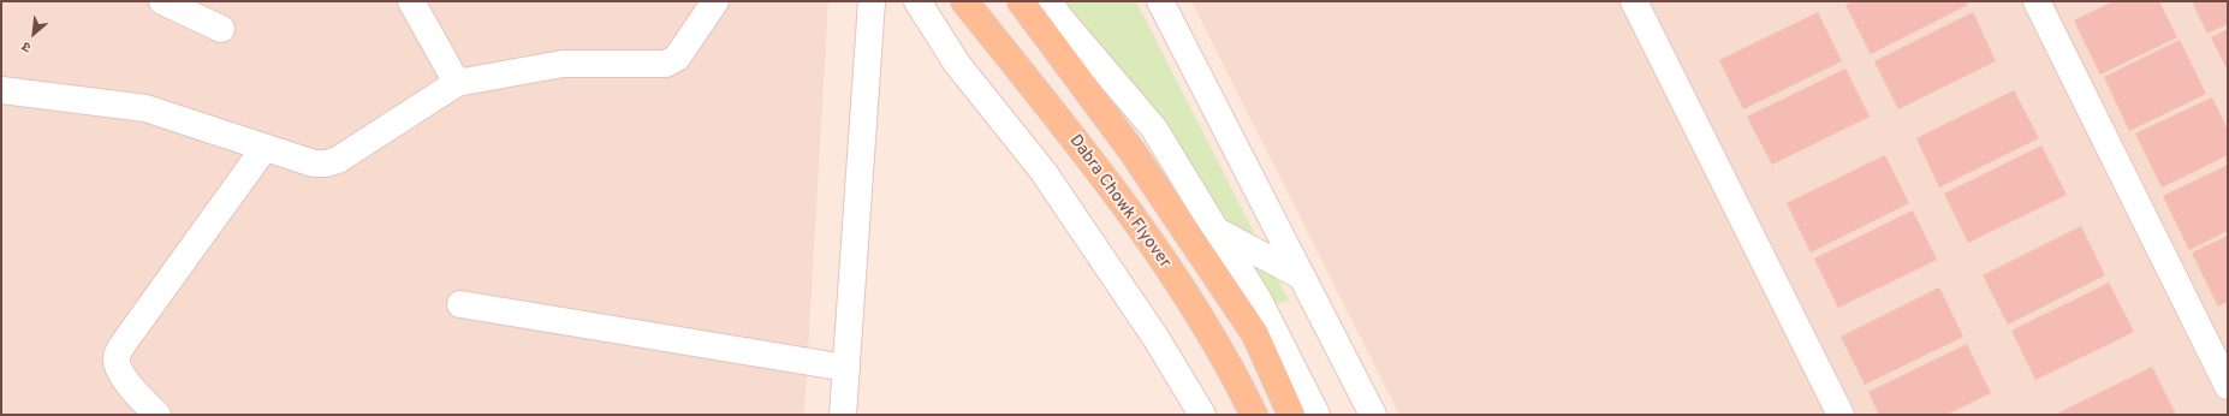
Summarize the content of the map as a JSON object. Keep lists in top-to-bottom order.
{
  "streets": {
    "main road": ["Dabra Chowk Flyover"]
  },
  "north": "bottom left"
}
